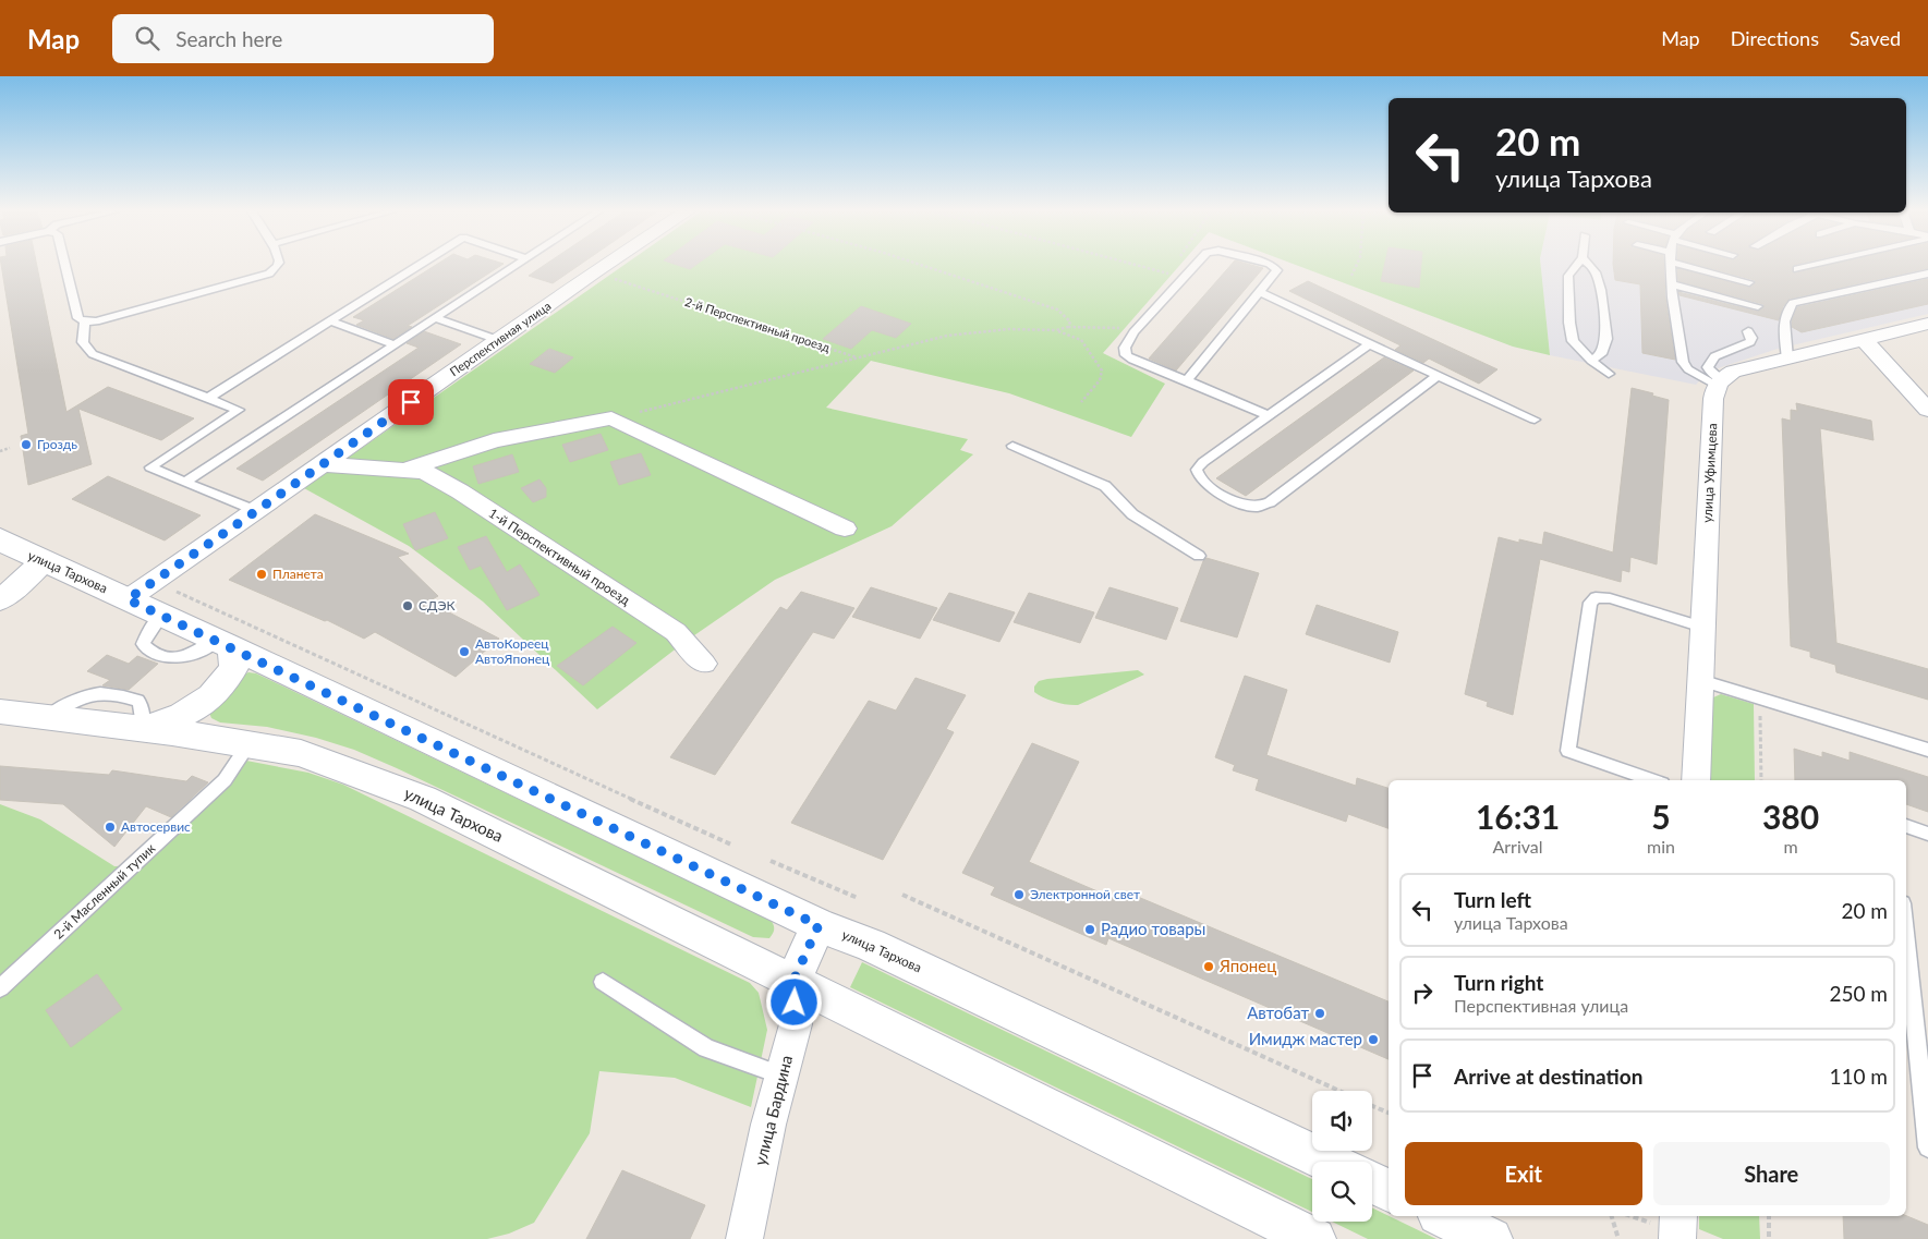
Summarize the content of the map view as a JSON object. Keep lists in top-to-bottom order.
{
  "streets": {
    "main road": ["улица Тархова"],
    "street": [
      "Перспективная улица",
      "улица Уфимцева",
      "1-й Перспективный проезд",
      "улица Бардина"
    ],
    "lane": ["2-й Масленный тупик"],
    "path": ["2-й Перспективный проезд"]
  },
  "crossings": [
    ["2-й Перспективный проезд", "Перспективная улица"],
    ["Перспективная улица", "1-й Перспективный проезд"],
    ["Перспективная улица", "улица Тархова"],
    ["улица Тархова", "2-й Масленный тупик"],
    ["улица Тархова", "улица Бардина"]
  ],
  "places": [
    "Гроздь",
    "Планета",
    "СДЭК",
    "АвтоКореец АвтоЯпонец",
    "Автосервис",
    "Электронной свет",
    "Радио товары",
    "Японец",
    "Автобат",
    "Имидж мастер"
  ],
  "page": {
    "header": "Map",
    "search": "Search here",
    "nav": ["Map", "Directions", "Saved"],
    "turn": ["20 m", "улица Тархова"],
    "eta": [
      "16:31",
      "Arrival",
      "5",
      "min",
      "380",
      "m"
    ],
    "list": [
      {
        "name": "Turn left",
        "note": "улица Тархова",
        "value": "20 m"
      },
      {
        "name": "Turn right",
        "note": "Перспективная улица",
        "value": "250 m"
      },
      {
        "name": "Arrive at destination",
        "value": "110 m"
      }
    ],
    "buttons": ["Exit", "Share"]
  }
}
